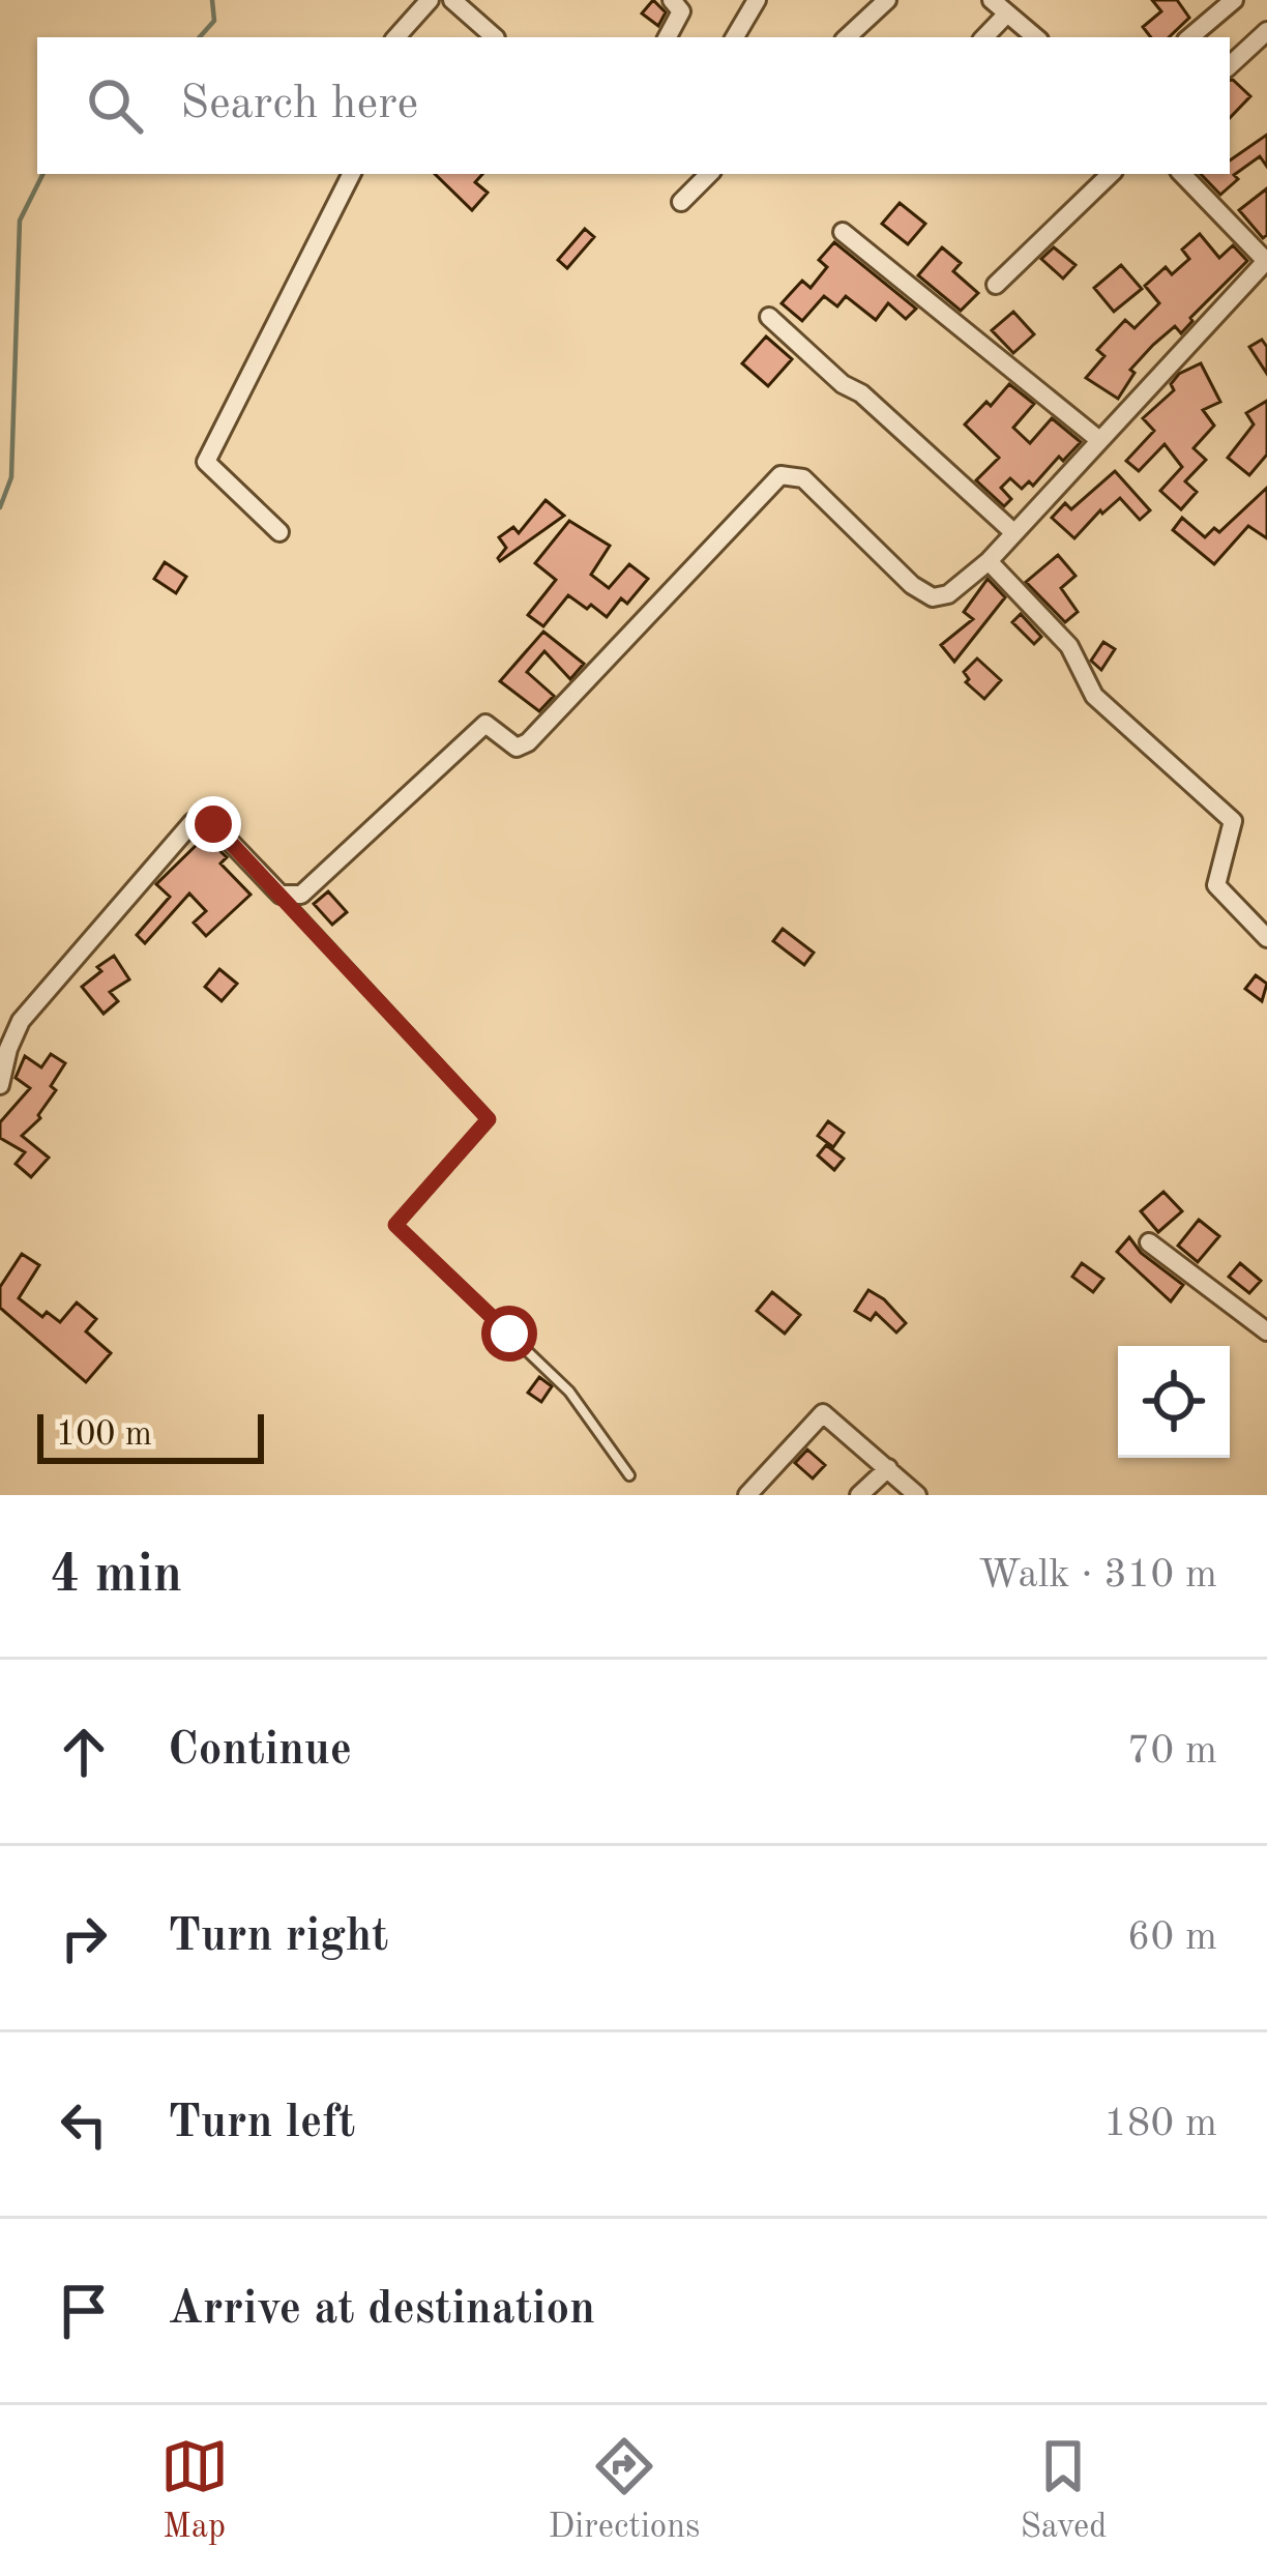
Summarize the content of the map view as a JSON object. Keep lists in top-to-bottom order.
{
  "scale_bar": "100 m",
  "page": {
    "search": "Search here",
    "scale": "100 m",
    "heading": ["4 min", "Walk · 310 m"],
    "list": [
      ["Continue", "70 m"],
      ["Turn right", "60 m"],
      ["Turn left", "180 m"],
      "Arrive at destination"
    ],
    "nav": ["Map", "Directions", "Saved"]
  }
}
